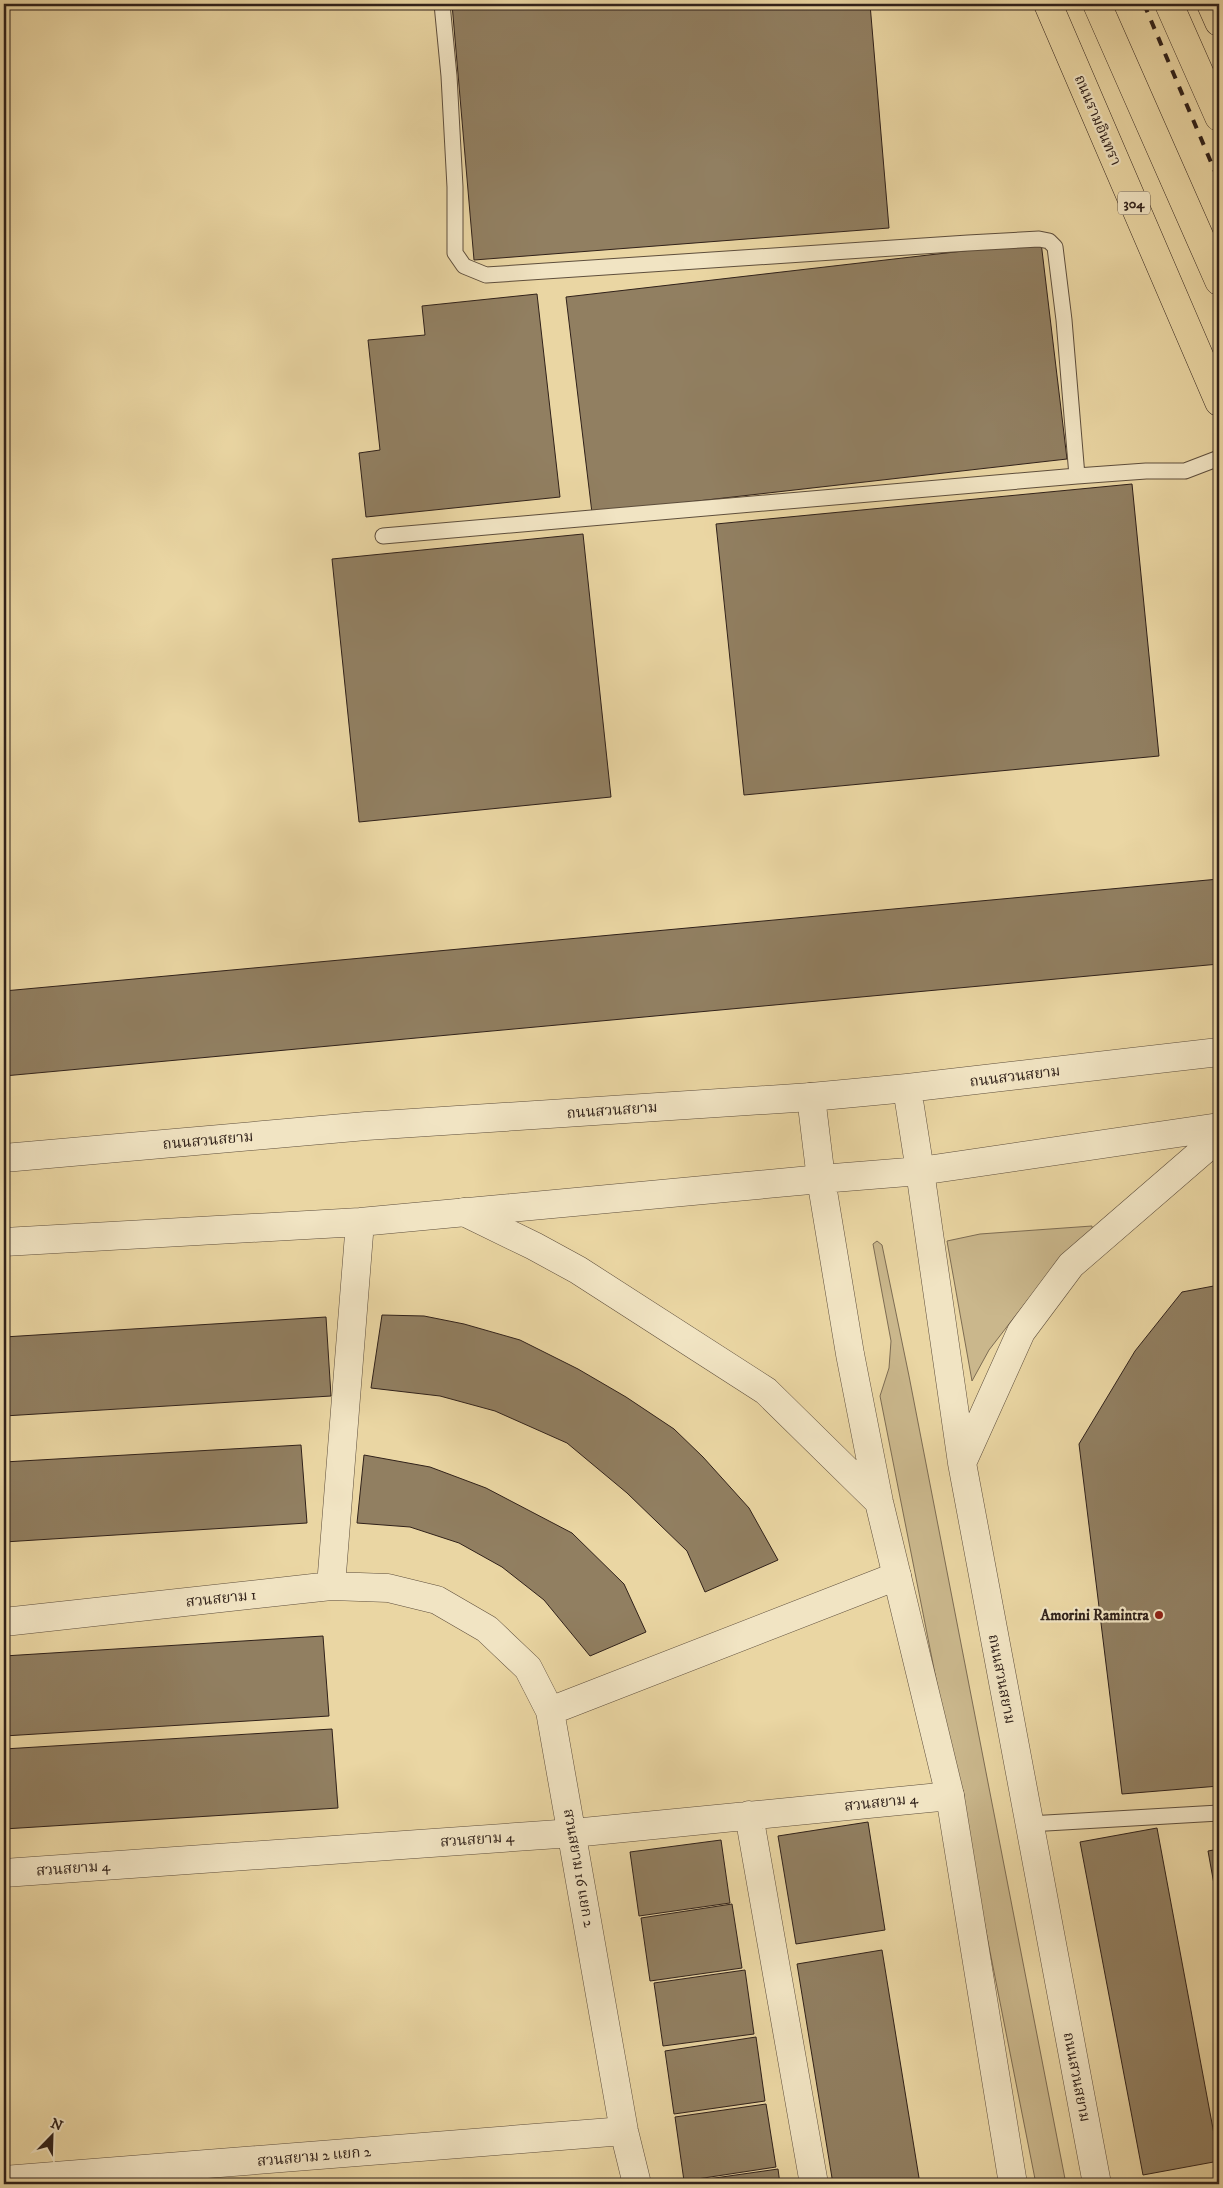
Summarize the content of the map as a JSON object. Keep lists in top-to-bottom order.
{
  "streets": {
    "highway": ["ถนนรามอินทรา", "304"],
    "street": [
      "ถนนสวนสยาม",
      "สวนสยาม 1",
      "สวนสยาม 4",
      "สวนสยาม 16 แยก 2",
      "สวนสยาม 2 แยก 2"
    ]
  },
  "crossings": [
    ["สวนสยาม 1", "สวนสยาม 16 แยก 2"],
    ["สวนสยาม 4", "สวนสยาม 16 แยก 2"],
    ["สวนสยาม 16 แยก 2", "สวนสยาม 2 แยก 2"]
  ],
  "places": ["Amorini Ramintra"],
  "north": "top right"
}
